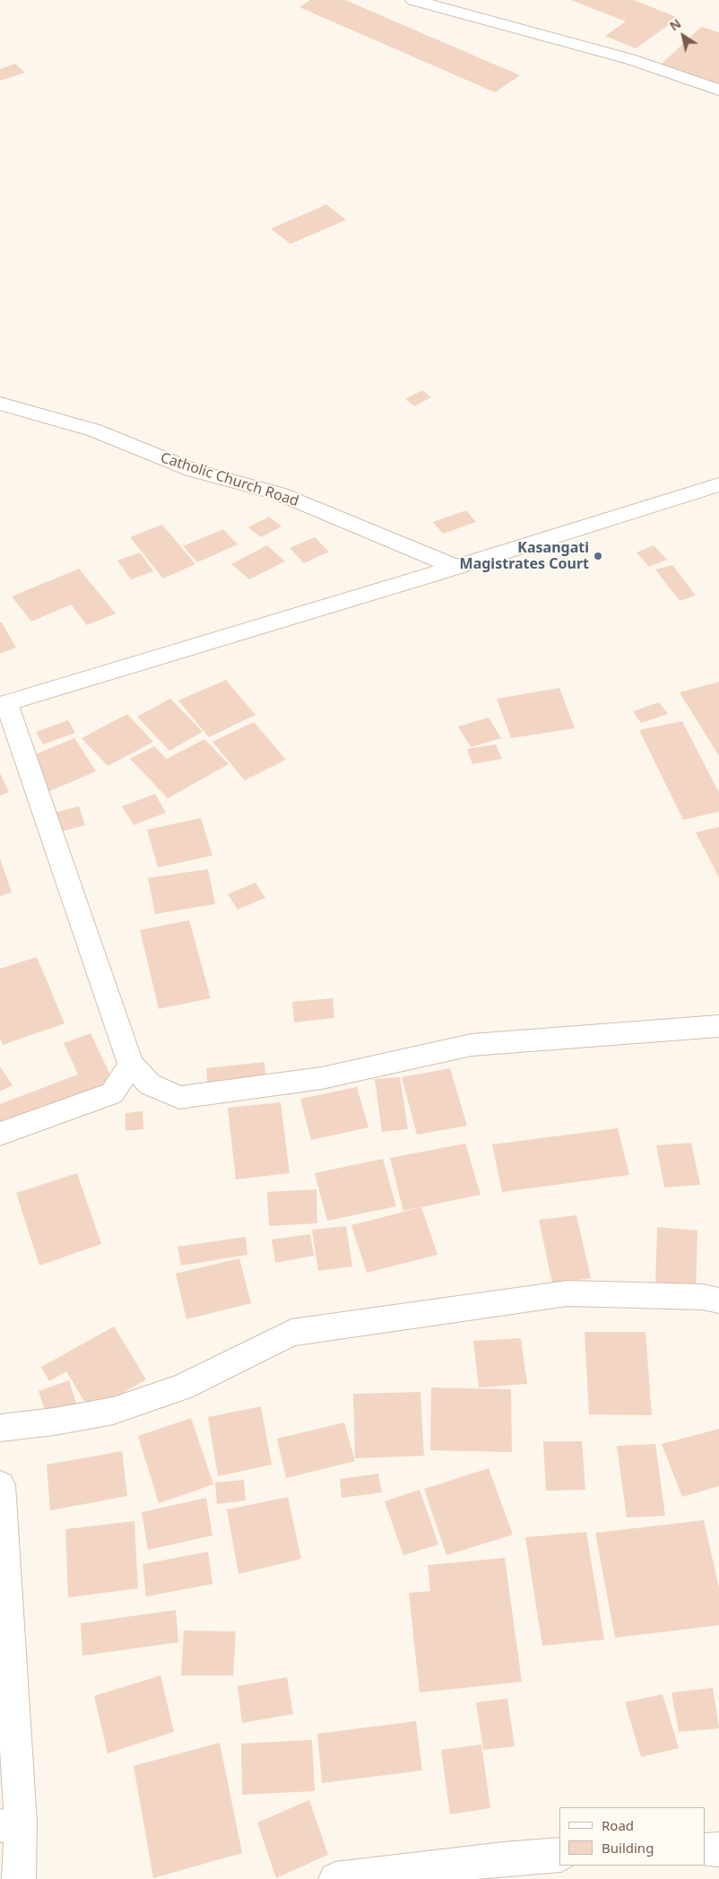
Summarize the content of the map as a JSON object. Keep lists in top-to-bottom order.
{
  "streets": {
    "street": ["Catholic Church Road"]
  },
  "places": ["Kasangati Magistrates Court"],
  "legend": ["Road", "Building"],
  "north": "top left"
}
